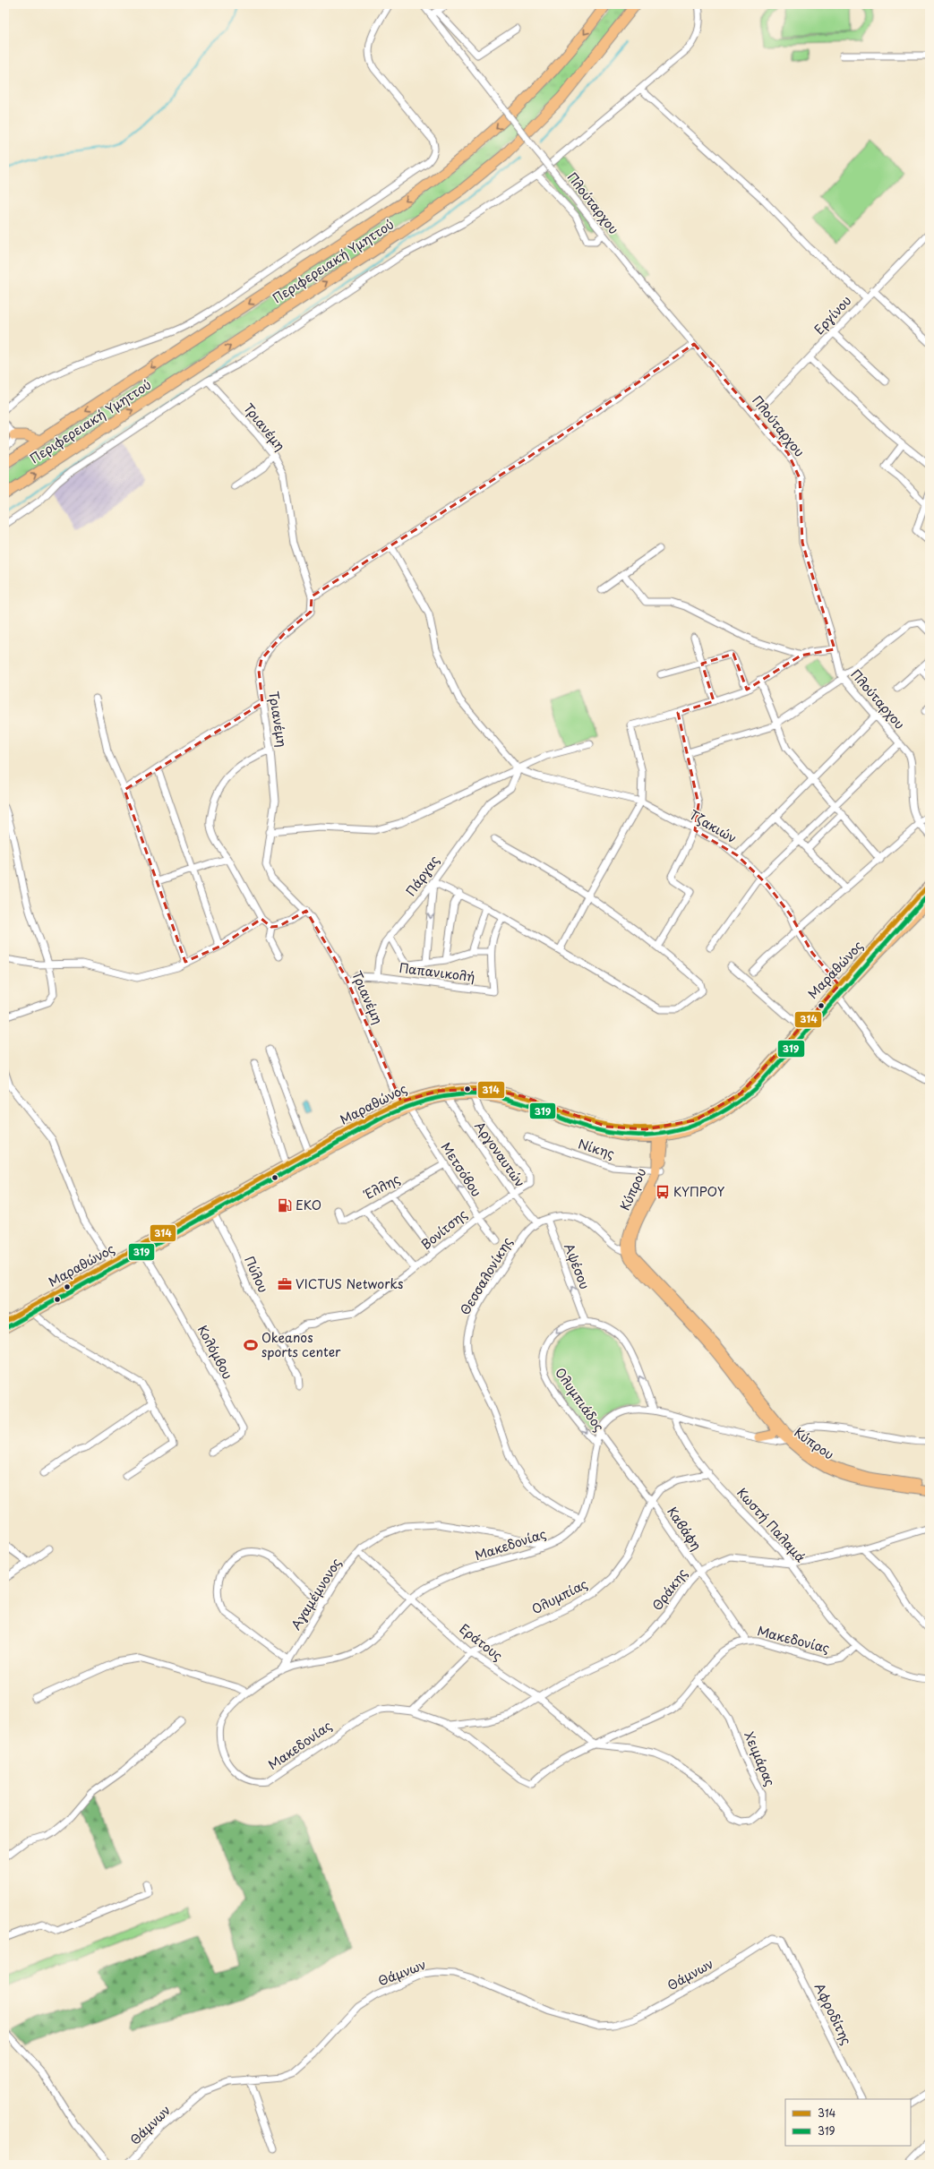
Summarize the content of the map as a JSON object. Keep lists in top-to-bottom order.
{
  "streets": {
    "highway": ["Περιφερειακή Υμηττού"],
    "main road": ["Μαραθώνος", "Κύπρου"],
    "street": [
      "Πλούταρχου",
      "Εργίνου",
      "Τριανέμη",
      "Τζακιών",
      "Πάργας",
      "Παπανικολή",
      "Νίκης",
      "Αργοναυτών",
      "Μετσόβου",
      "Έλλης",
      "Βονίτσης",
      "Αψέσου",
      "Πύλου",
      "Θεσσαλονίκης",
      "Κολόμβου",
      "Ολυμπιάδος",
      "Κωστή Παλαμά",
      "Καβάφη",
      "Μακεδονίας",
      "Θράκης",
      "Αγαμέμνονος",
      "Ολυμπίας",
      "Εράτους",
      "Χειμάρας",
      "Θάμνων",
      "Αφροδίτης"
    ]
  },
  "crossings": [
    ["Πλούταρχου", "Εργίνου"],
    ["Τριανέμη", "Μαραθώνος"],
    ["Τριανέμη", "Μετσόβου"],
    ["Τζακιών", "Πάργας"],
    ["Τζακιών", "Μαραθώνος"],
    ["Πάργας", "Παπανικολή"],
    ["Μαραθώνος", "Αργοναυτών"],
    ["Μαραθώνος", "Μετσόβου"],
    ["Μαραθώνος", "Κύπρου"],
    ["Μαραθώνος", "Βονίτσης"],
    ["Μαραθώνος", "Πύλου"],
    ["Μαραθώνος", "Κολόμβου"],
    ["Νίκης", "Κύπρου"],
    ["Αργοναυτών", "Βονίτσης"],
    ["Αργοναυτών", "Θεσσαλονίκης"],
    ["Μετσόβου", "Έλλης"],
    ["Μετσόβου", "Βονίτσης"],
    ["Κύπρου", "Θεσσαλονίκης"],
    ["Κύπρου", "Μακεδονίας"],
    ["Βονίτσης", "Πύλου"],
    ["Αψέσου", "Θεσσαλονίκης"],
    ["Αψέσου", "Ολυμπιάδος"],
    ["Θεσσαλονίκης", "Μακεδονίας"],
    ["Ολυμπιάδος", "Μακεδονίας"],
    ["Κωστή Παλαμά", "Μακεδονίας"],
    ["Κωστή Παλαμά", "Θράκης"],
    ["Κωστή Παλαμά", "Ολυμπίας"],
    ["Καβάφη", "Μακεδονίας"],
    ["Καβάφη", "Θράκης"],
    ["Καβάφη", "Ολυμπίας"],
    ["Μακεδονίας", "Θράκης"],
    ["Μακεδονίας", "Αγαμέμνονος"],
    ["Μακεδονίας", "Ολυμπίας"],
    ["Μακεδονίας", "Εράτους"],
    ["Μακεδονίας", "Χειμάρας"],
    ["Θράκης", "Εράτους"],
    ["Αγαμέμνονος", "Εράτους"],
    ["Ολυμπίας", "Εράτους"],
    ["Εράτους", "Χειμάρας"],
    ["Θάμνων", "Αφροδίτης"]
  ],
  "one_way": ["Μετσόβου", "Αψέσου"],
  "places": {
    "bus stop": ["ΚΥΠΡΟΥ"],
    "fuel station": ["EKO"],
    "office": ["VICTUS Networks"],
    "sports": ["Okeanos sports center"]
  },
  "lines": ["transit line 314", "transit line 319"],
  "legend": ["314", "319"]
}
